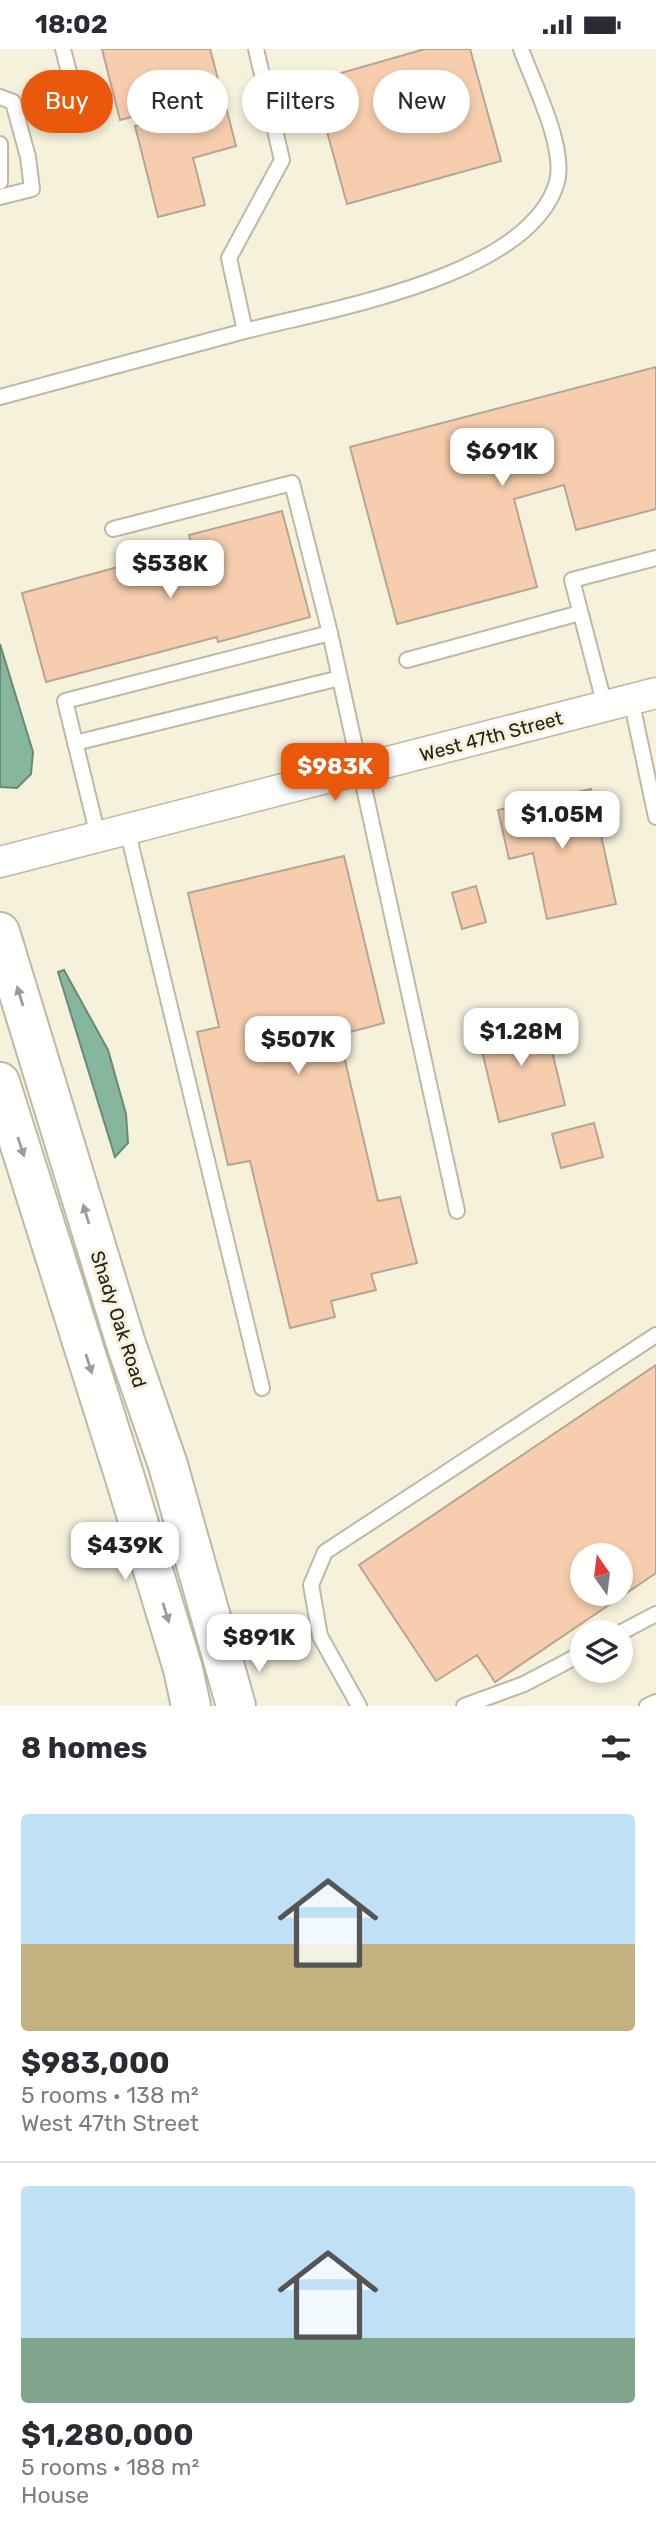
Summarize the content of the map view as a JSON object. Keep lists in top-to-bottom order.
{
  "streets": {
    "main road": ["Shady Oak Road"],
    "street": ["West 47th Street"]
  },
  "north": "top",
  "page": {
    "status": "18:02",
    "chip": [
      "Buy",
      "Rent",
      "Filters",
      "New"
    ],
    "price": [
      "$691K",
      "$538K",
      "$983K",
      "$1.05M",
      "$1.28M",
      "$507K",
      "$439K",
      "$891K"
    ],
    "heading": "8 homes",
    "list": [
      {
        "name": "$983,000",
        "note": "5 rooms · 138 m² · West 47th Street"
      },
      {
        "name": "$1,280,000",
        "note": "5 rooms · 188 m² · House"
      }
    ]
  }
}
